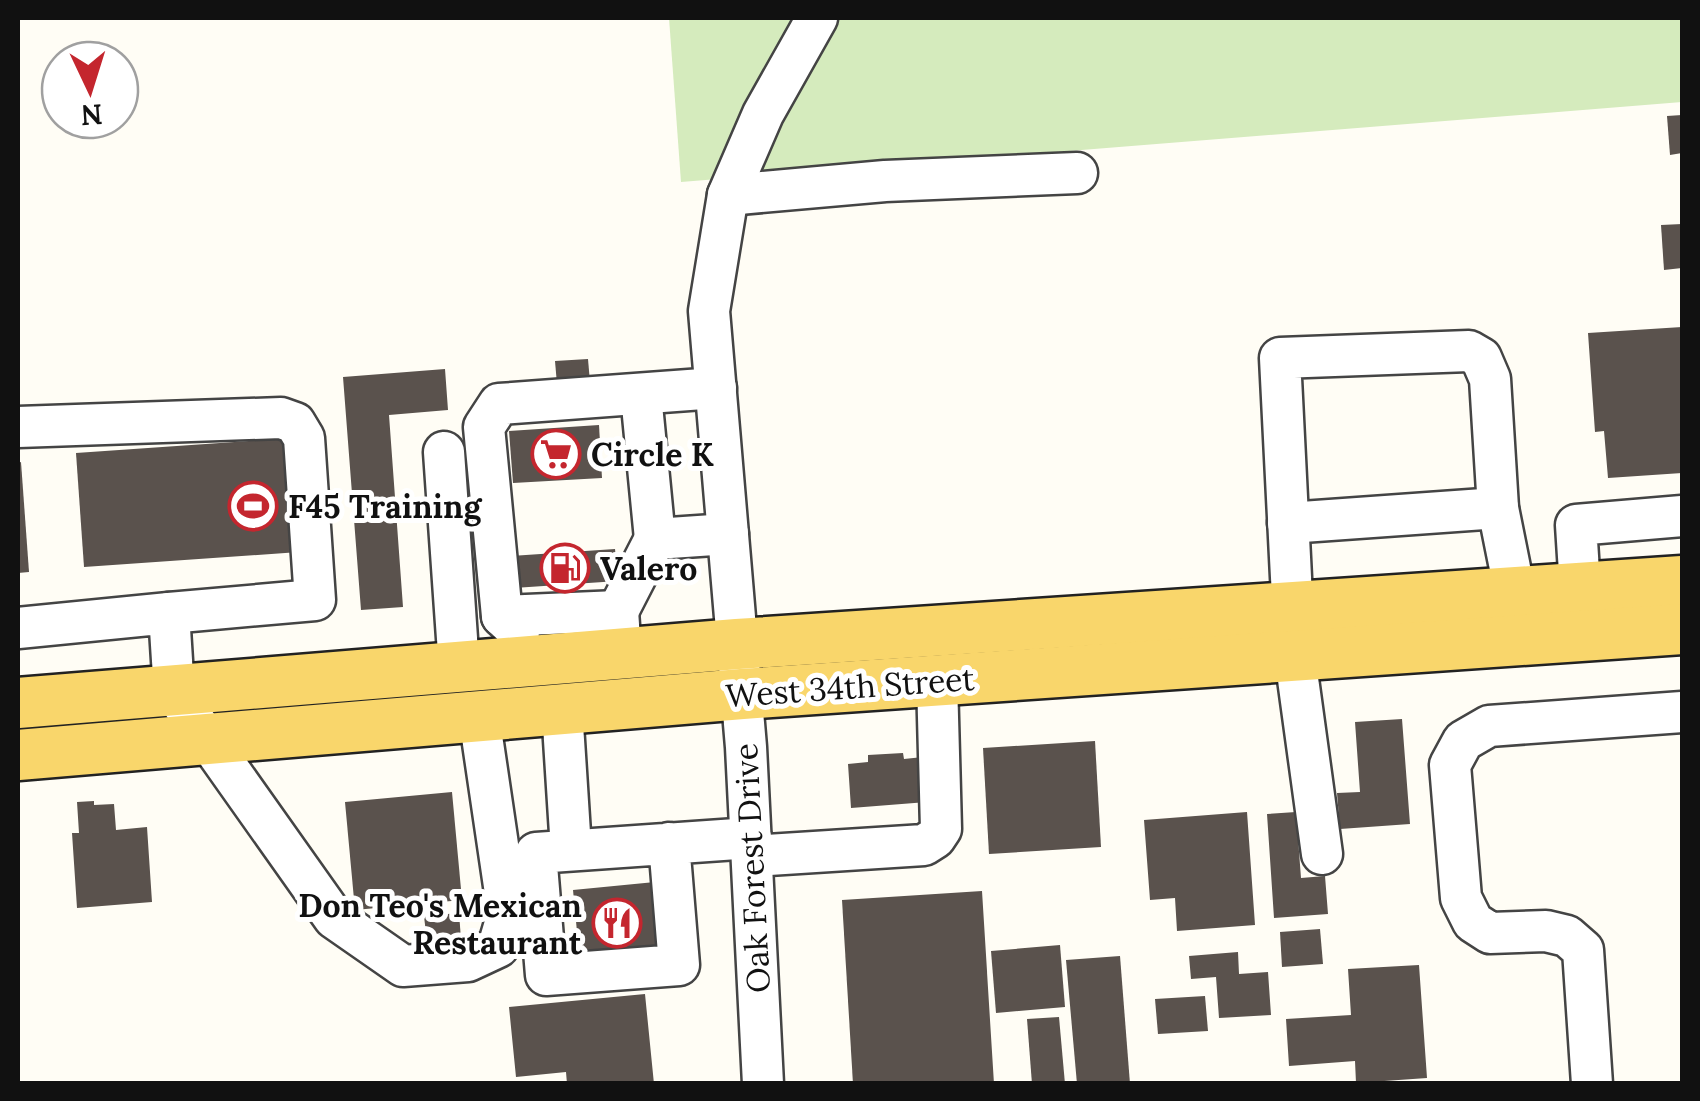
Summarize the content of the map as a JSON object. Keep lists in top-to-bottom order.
{
  "streets": {
    "main road": ["West 34th Street"],
    "street": ["Oak Forest Drive"]
  },
  "crossings": [
    ["West 34th Street", "Oak Forest Drive"]
  ],
  "places": {
    "supermarket": ["Circle K"],
    "sports": ["F45 Training"],
    "fuel station": ["Valero"],
    "restaurant": ["Don Teo's Mexican Restaurant"]
  },
  "north": "bottom"
}
